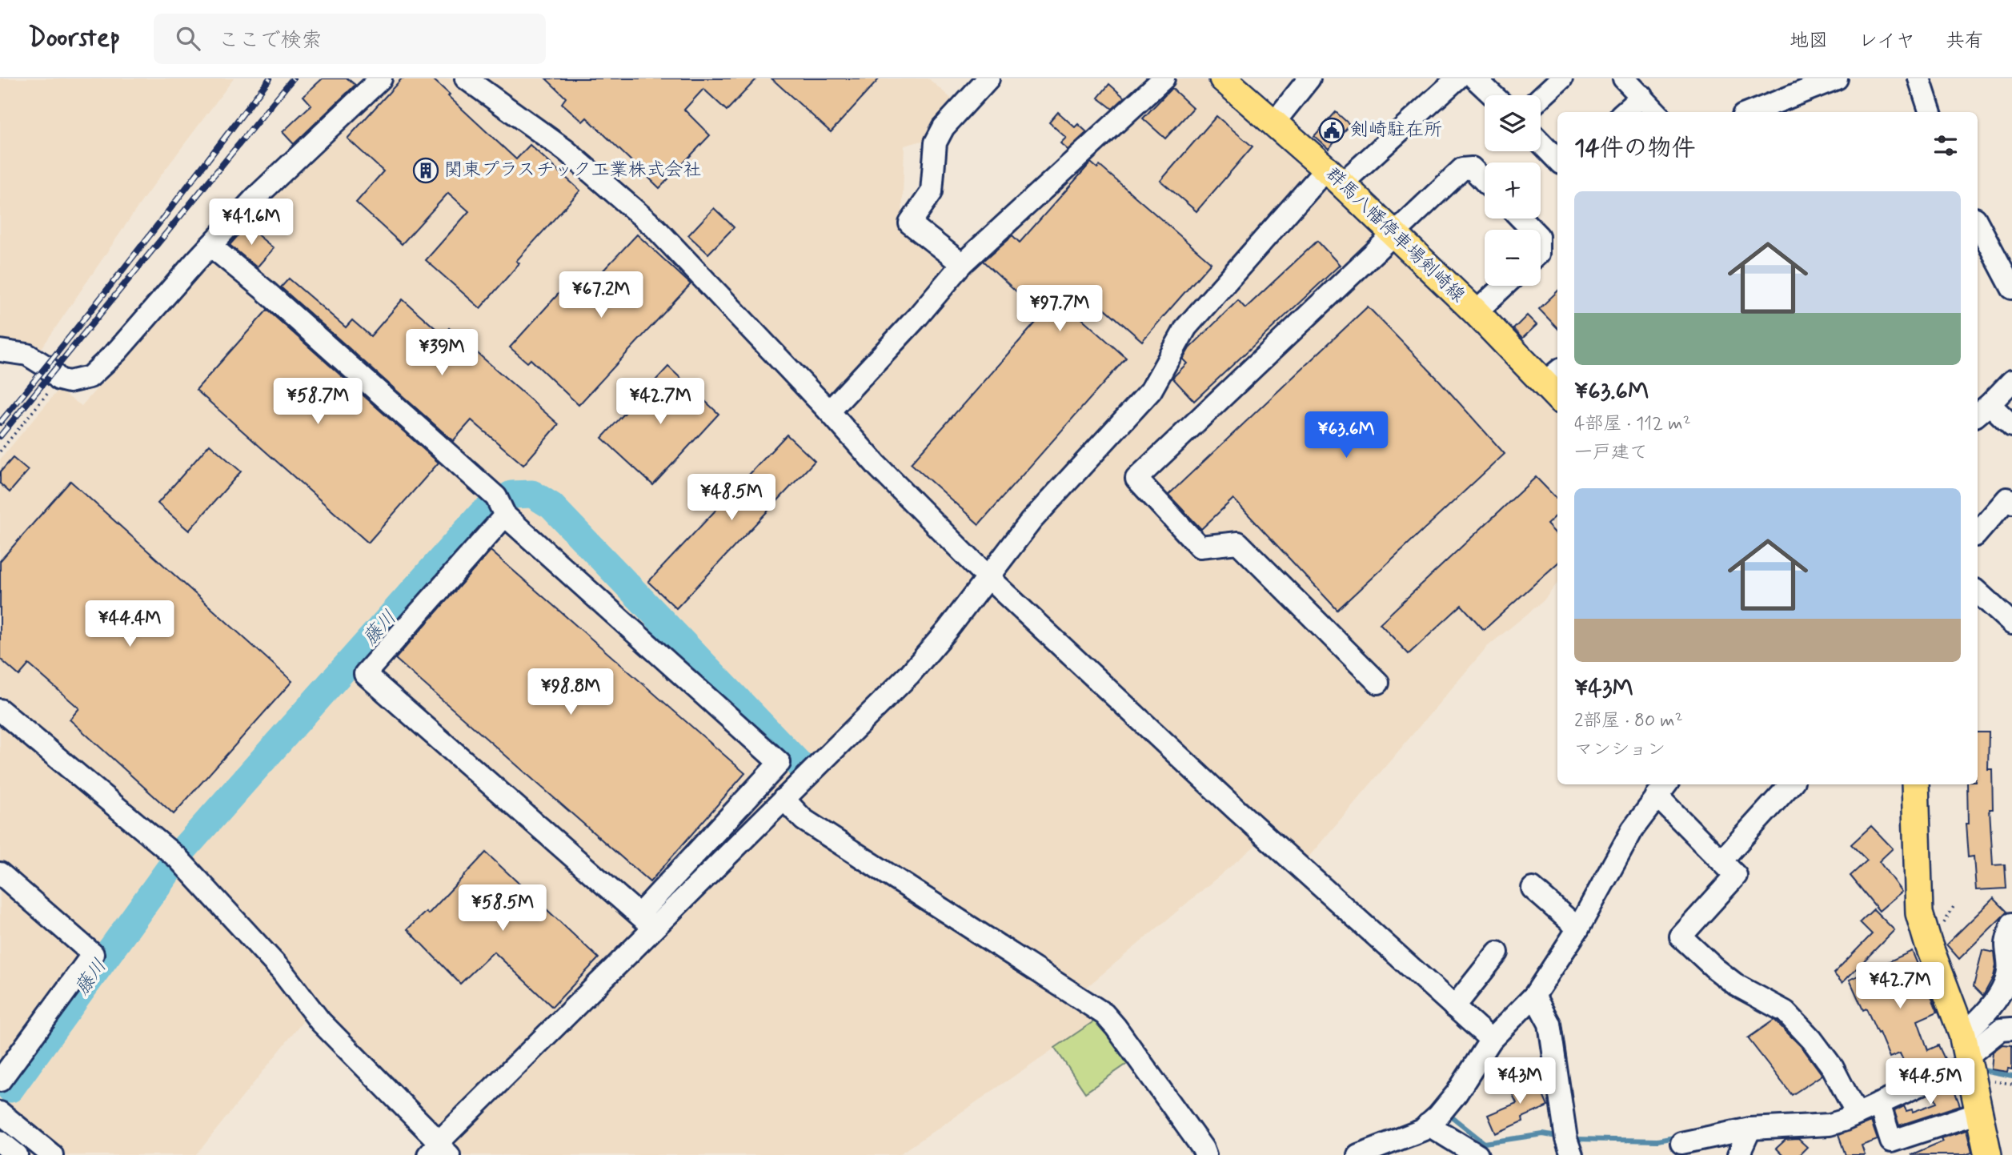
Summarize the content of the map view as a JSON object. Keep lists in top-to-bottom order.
{
  "streets": {
    "main road": ["群馬八幡停車場剣崎線"]
  },
  "water": ["藤川"],
  "places": {
    "public building": ["剣崎駐在所"],
    "building": ["関東プラスチック工業株式会社"]
  },
  "page": {
    "header": "Doorstep",
    "search": "ここで検索",
    "nav": ["地図", "レイヤ", "共有"],
    "map_buttons": ["+", "−"],
    "heading": "14件の物件",
    "list": [
      {
        "name": "¥63.6M",
        "note": "4部屋 · 112 m² · 一戸建て"
      },
      {
        "name": "¥43M",
        "note": "2部屋 · 80 m² · マンション"
      }
    ],
    "price": [
      "¥41.6M",
      "¥67.2M",
      "¥97.7M",
      "¥39M",
      "¥58.7M",
      "¥42.7M",
      "¥63.6M",
      "¥48.5M",
      "¥44.4M",
      "¥98.8M",
      "¥58.5M",
      "¥42.7M",
      "¥43M",
      "¥44.5M"
    ]
  }
}
